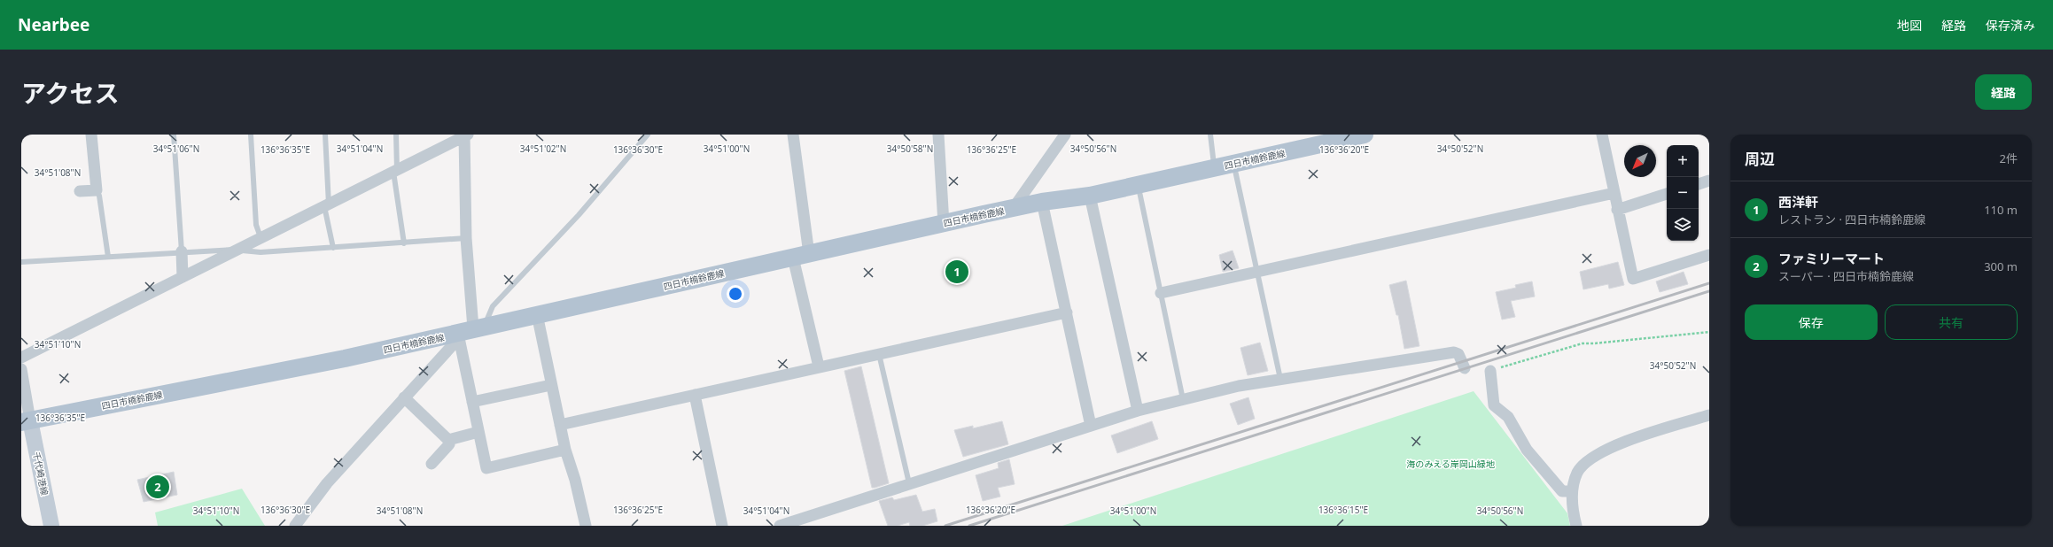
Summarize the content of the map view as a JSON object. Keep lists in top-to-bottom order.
{
  "streets": {
    "main road": ["四日市楠鈴鹿線", "千代崎港線"]
  },
  "crossings": [
    ["四日市楠鈴鹿線", "千代崎港線"]
  ],
  "parks": ["海のみえる岸岡山緑地"],
  "north": "bottom left",
  "page": {
    "header": "Nearbee",
    "nav": ["地図", "経路", "保存済み"],
    "title": "アクセス",
    "buttons": [
      "経路",
      ["保存", "共有"]
    ],
    "heading": ["周辺", "2件"],
    "map_buttons": ["+", "−"],
    "list": [
      {
        "mark": "1",
        "name": "西洋軒",
        "note": "レストラン · 四日市楠鈴鹿線",
        "value": "110 m"
      },
      {
        "mark": "2",
        "name": "ファミリーマート",
        "note": "スーパー · 四日市楠鈴鹿線",
        "value": "300 m"
      }
    ],
    "pins": ["1", "2"]
  },
  "coordinates": [
    "34°51'06\"N",
    "34°51'04\"N",
    "34°51'02\"N",
    "34°51'00\"N",
    "34°50'58\"N",
    "34°50'56\"N",
    "34°50'52\"N",
    "136°36'35\"E",
    "136°36'30\"E",
    "136°36'25\"E",
    "136°36'20\"E",
    "34°51'08\"N",
    "34°51'10\"N",
    "136°36'15\"E"
  ]
}
